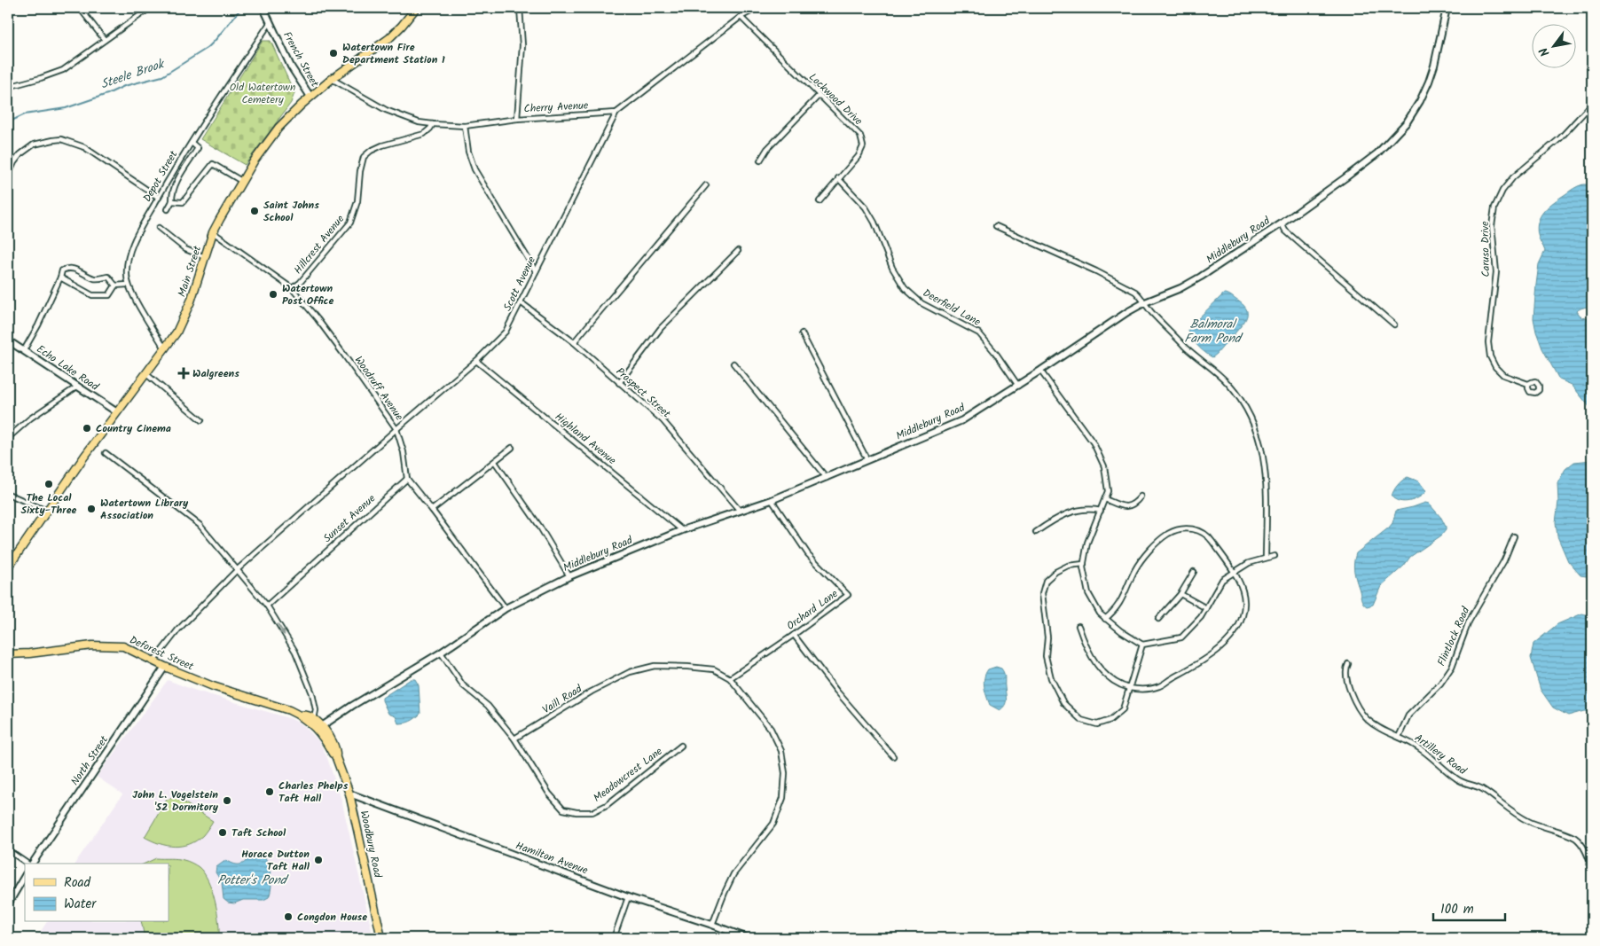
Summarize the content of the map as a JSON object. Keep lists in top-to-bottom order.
{
  "streets": {
    "main road": ["Main Street", "Deforest Street", "Woodbury Road"],
    "street": [
      "French Street",
      "Lockwood Drive",
      "Cherry Avenue",
      "Depot Street",
      "Middlebury Road",
      "Hillcrest Avenue",
      "Caruso Drive",
      "Scott Avenue",
      "Deerfield Lane",
      "Echo Lake Road",
      "Woodruff Avenue",
      "Prospect Street",
      "Highland Avenue",
      "Sunset Avenue",
      "Orchard Lane",
      "Flintlock Road",
      "Vaill Road",
      "Artillery Road",
      "North Street",
      "Meadowcrest Lane",
      "Hamilton Avenue"
    ]
  },
  "crossings": [
    ["French Street", "Depot Street"],
    ["French Street", "Main Street"],
    ["Lockwood Drive", "Deerfield Lane"],
    ["Cherry Avenue", "Hillcrest Avenue"],
    ["Cherry Avenue", "Main Street"],
    ["Cherry Avenue", "Scott Avenue"],
    ["Middlebury Road", "Deerfield Lane"],
    ["Middlebury Road", "Prospect Street"],
    ["Middlebury Road", "Highland Avenue"],
    ["Middlebury Road", "Orchard Lane"],
    ["Middlebury Road", "Woodbury Road"],
    ["Hillcrest Avenue", "Woodruff Avenue"],
    ["Main Street", "Echo Lake Road"],
    ["Main Street", "Woodruff Avenue"],
    ["Scott Avenue", "Woodruff Avenue"],
    ["Scott Avenue", "Prospect Street"],
    ["Scott Avenue", "Highland Avenue"],
    ["Woodruff Avenue", "Deforest Street"],
    ["Orchard Lane", "Vaill Road"],
    ["Flintlock Road", "Artillery Road"],
    ["Deforest Street", "North Street"],
    ["Deforest Street", "Woodbury Road"],
    ["Vaill Road", "Meadowcrest Lane"],
    ["Woodbury Road", "Hamilton Avenue"]
  ],
  "water": ["Steele Brook", "Balmoral Farm Pond", "Potter's Pond"],
  "parks": ["Old Watertown Cemetery"],
  "places": {
    "other": [
      "Watertown Fire Department Station 1",
      "Saint Johns School",
      "Watertown Post Office",
      "Country Cinema",
      "The Local Sixty-Three",
      "Watertown Library Association",
      "Charles Phelps Taft Hall",
      "John L. Vogelstein '52 Dormitory",
      "Taft School",
      "Horace Dutton Taft Hall",
      "Congdon House"
    ],
    "health": ["Walgreens"]
  },
  "legend": ["Road", "Water"],
  "scale_bar": "100 m",
  "north": "bottom left"
}
